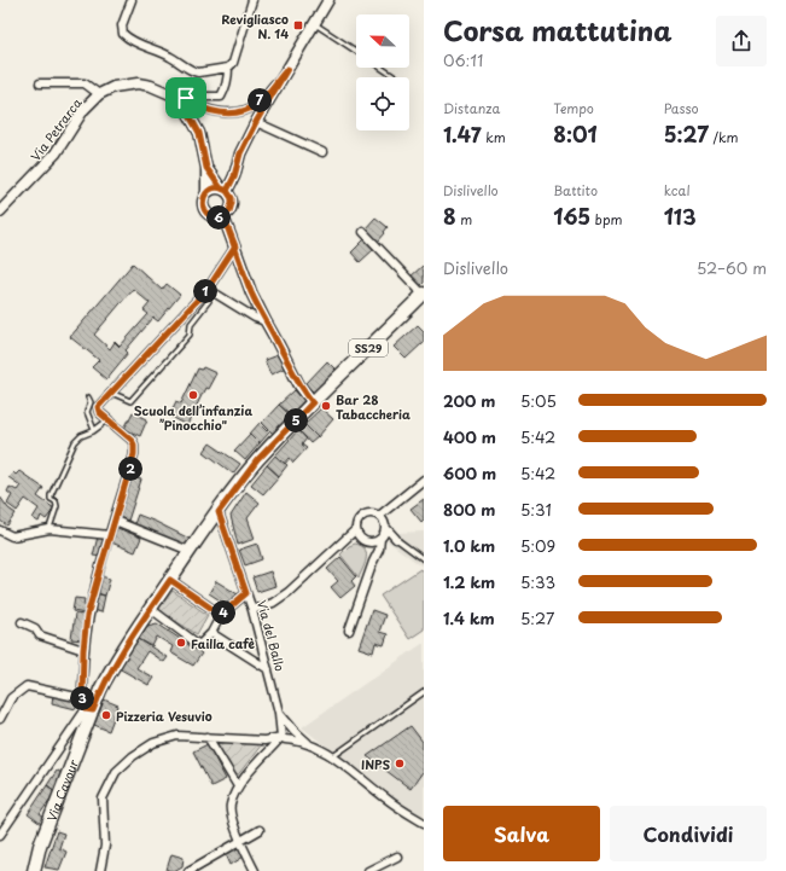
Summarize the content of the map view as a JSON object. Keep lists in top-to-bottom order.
{
  "streets": {
    "main road": ["SS29", "Via Cavour"],
    "street": ["Via Petrarca", "Via del Ballo"]
  },
  "crossings": [
    ["SS29", "Via Cavour"],
    ["Via del Ballo", "Via Cavour"]
  ],
  "places": {
    "transit": ["Revigliasco N. 14"],
    "other": [
      "Scuola dell’infanzia ”Pinocchio\"",
      "Bar 28 Tabaccheria",
      "Failla cafè",
      "Pizzeria Vesuvio",
      "INPS"
    ]
  },
  "north": "left",
  "page": {
    "heading": ["Corsa mattutina", "06:11"],
    "stats": [
      ["Distanza", "1.47 km"],
      ["Tempo", "8:01"],
      ["Passo", "5:27 /km"],
      ["Dislivello", "8 m"],
      ["Battito", "165 bpm"],
      ["kcal", "113"]
    ],
    "pins": [
      "7",
      "6",
      "1",
      "5",
      "2",
      "4",
      "3"
    ],
    "chart": ["Dislivello", "52–60 m"],
    "list": [
      {
        "name": "200 m",
        "note": "5:05"
      },
      {
        "name": "400 m",
        "note": "5:42"
      },
      {
        "name": "600 m",
        "note": "5:42"
      },
      {
        "name": "800 m",
        "note": "5:31"
      },
      {
        "name": "1.0 km",
        "note": "5:09"
      },
      {
        "name": "1.2 km",
        "note": "5:33"
      },
      {
        "name": "1.4 km",
        "note": "5:27"
      }
    ],
    "buttons": ["Salva", "Condividi"]
  }
}
